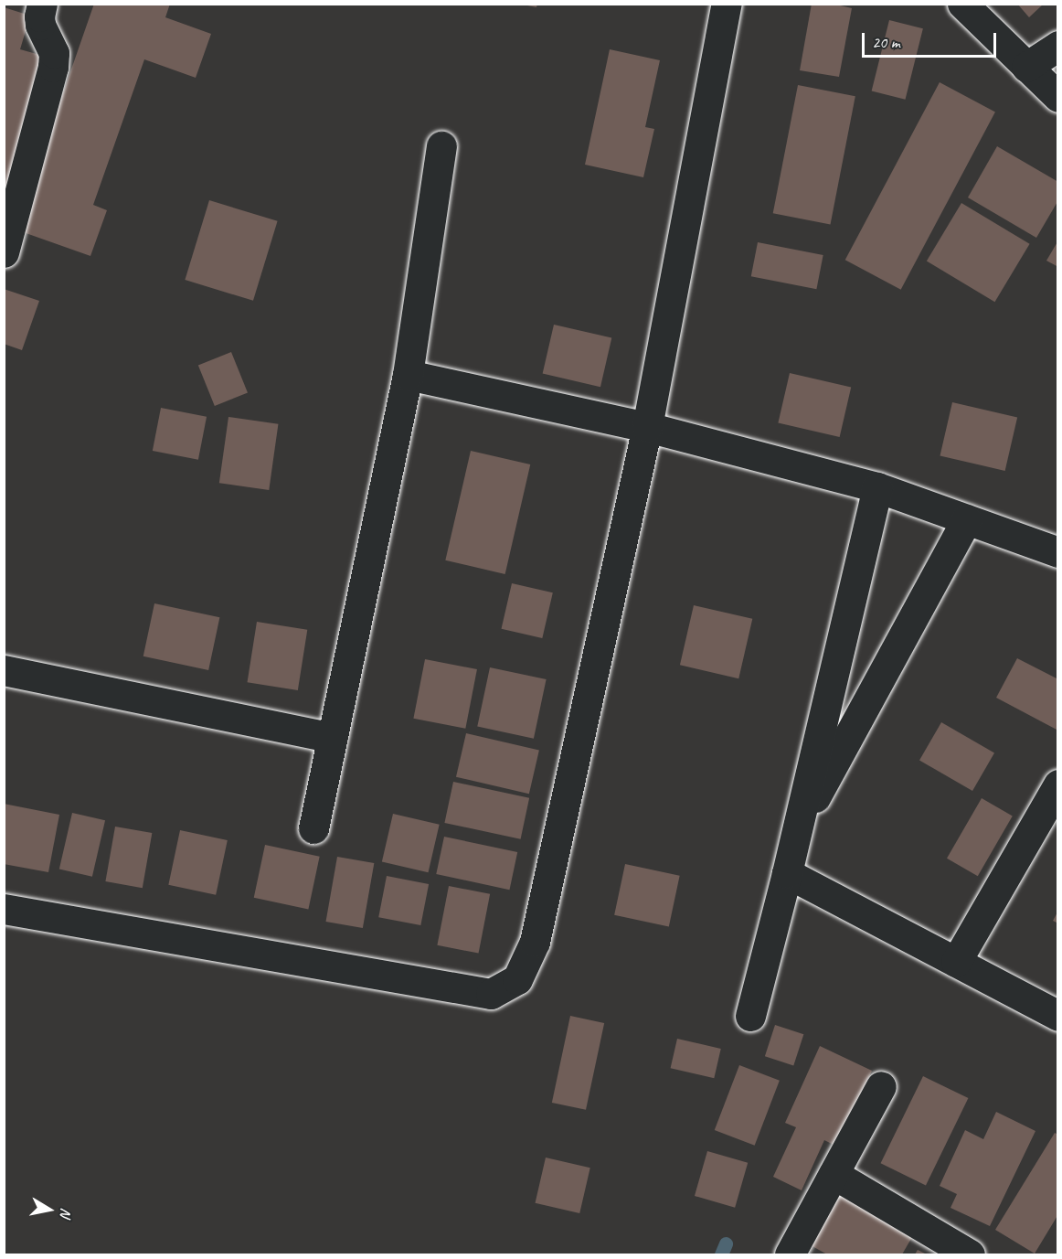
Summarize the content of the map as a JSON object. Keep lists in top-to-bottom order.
{
  "scale_bar": "20 m",
  "north": "right"
}
